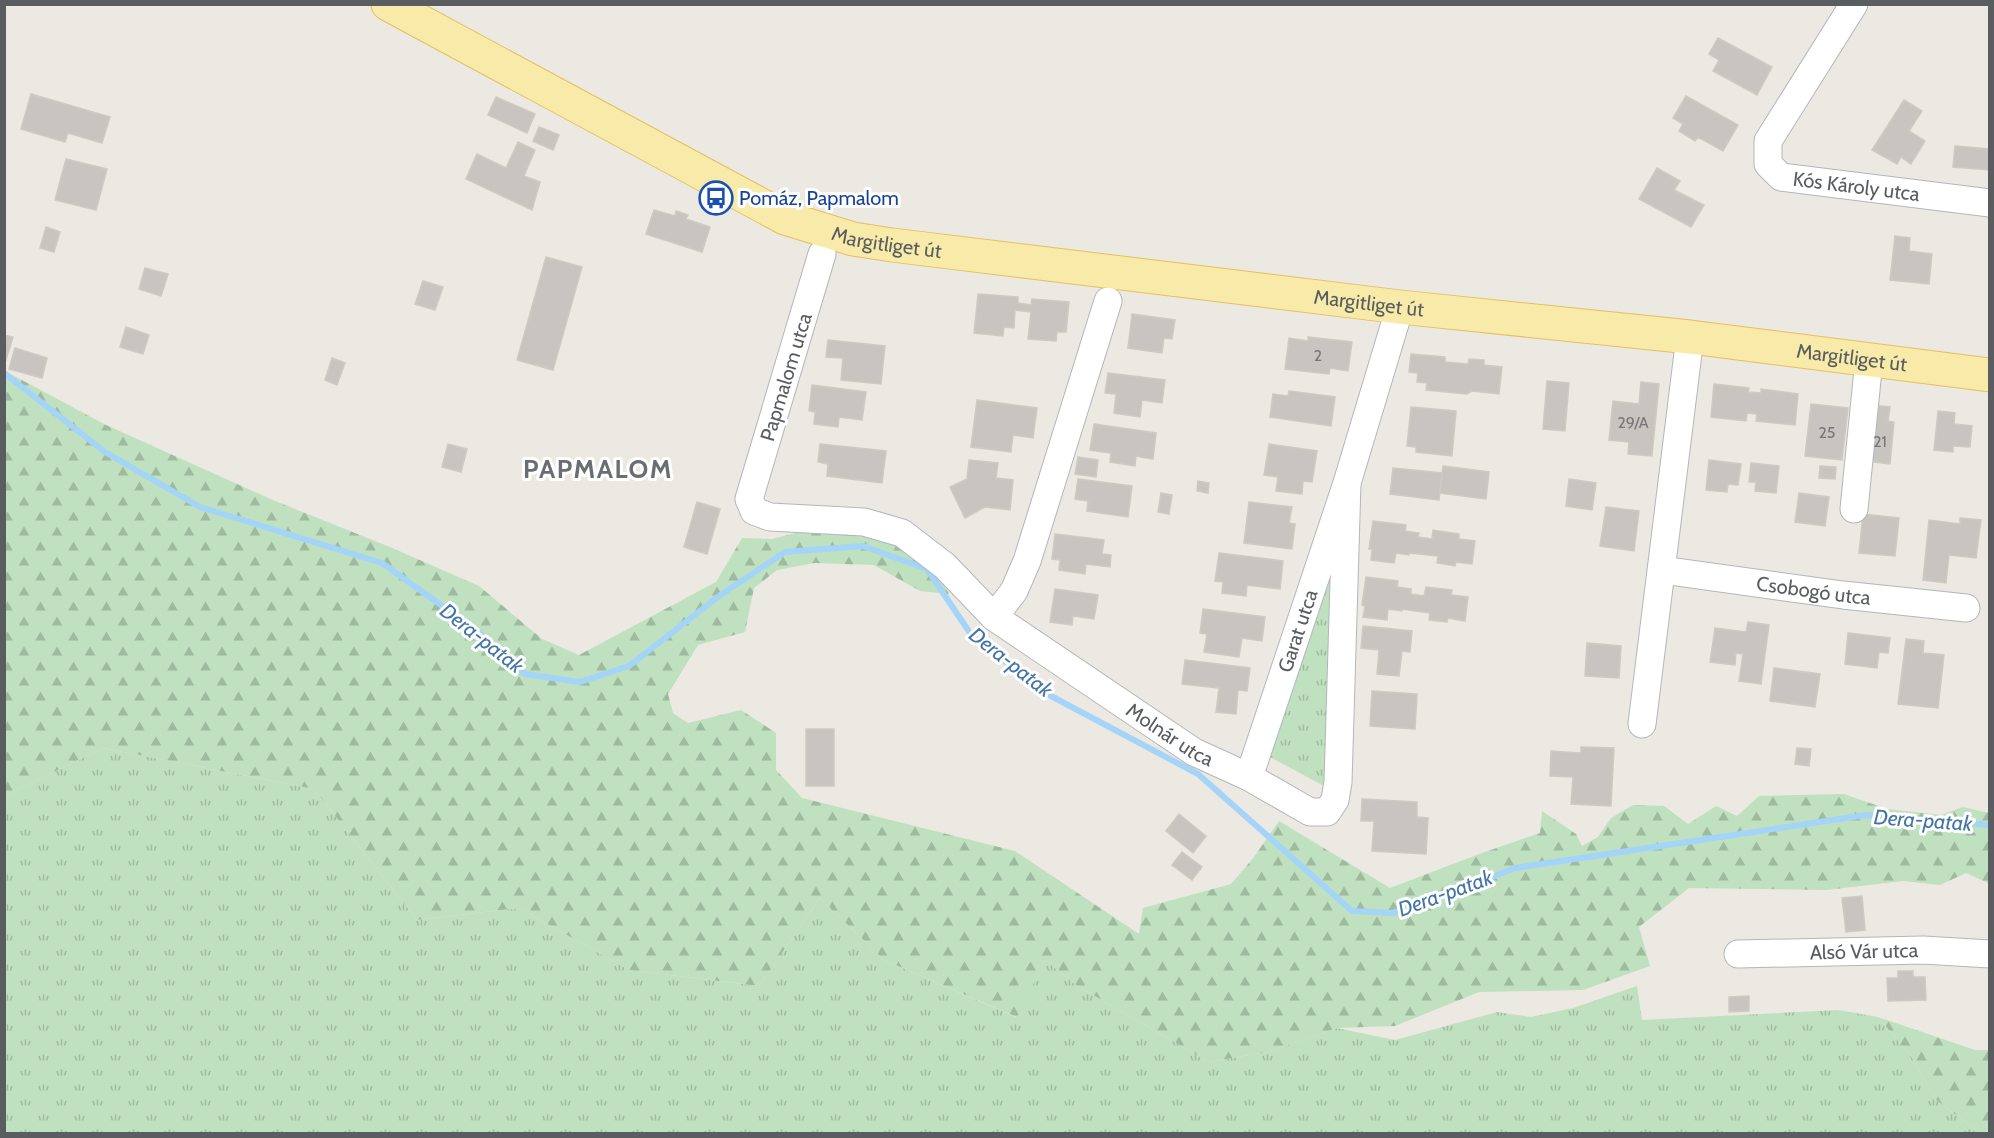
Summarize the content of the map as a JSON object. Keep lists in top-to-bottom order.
{
  "streets": {
    "main road": ["Margitliget út"],
    "street": [
      "Kós Károly utca",
      "Papmalom utca",
      "Csobogó utca",
      "Garat utca",
      "Molnár utca",
      "Alsó Vár utca"
    ]
  },
  "crossings": [
    ["Margitliget út", "Garat utca"],
    ["Papmalom utca", "Molnár utca"],
    ["Garat utca", "Molnár utca"]
  ],
  "districts": ["PAPMALOM"],
  "water": ["Dera-patak"],
  "places": {
    "bus stop": ["Pomáz, Papmalom"]
  },
  "house_numbers": [
    "2",
    "29/A",
    "25",
    "21"
  ]
}
